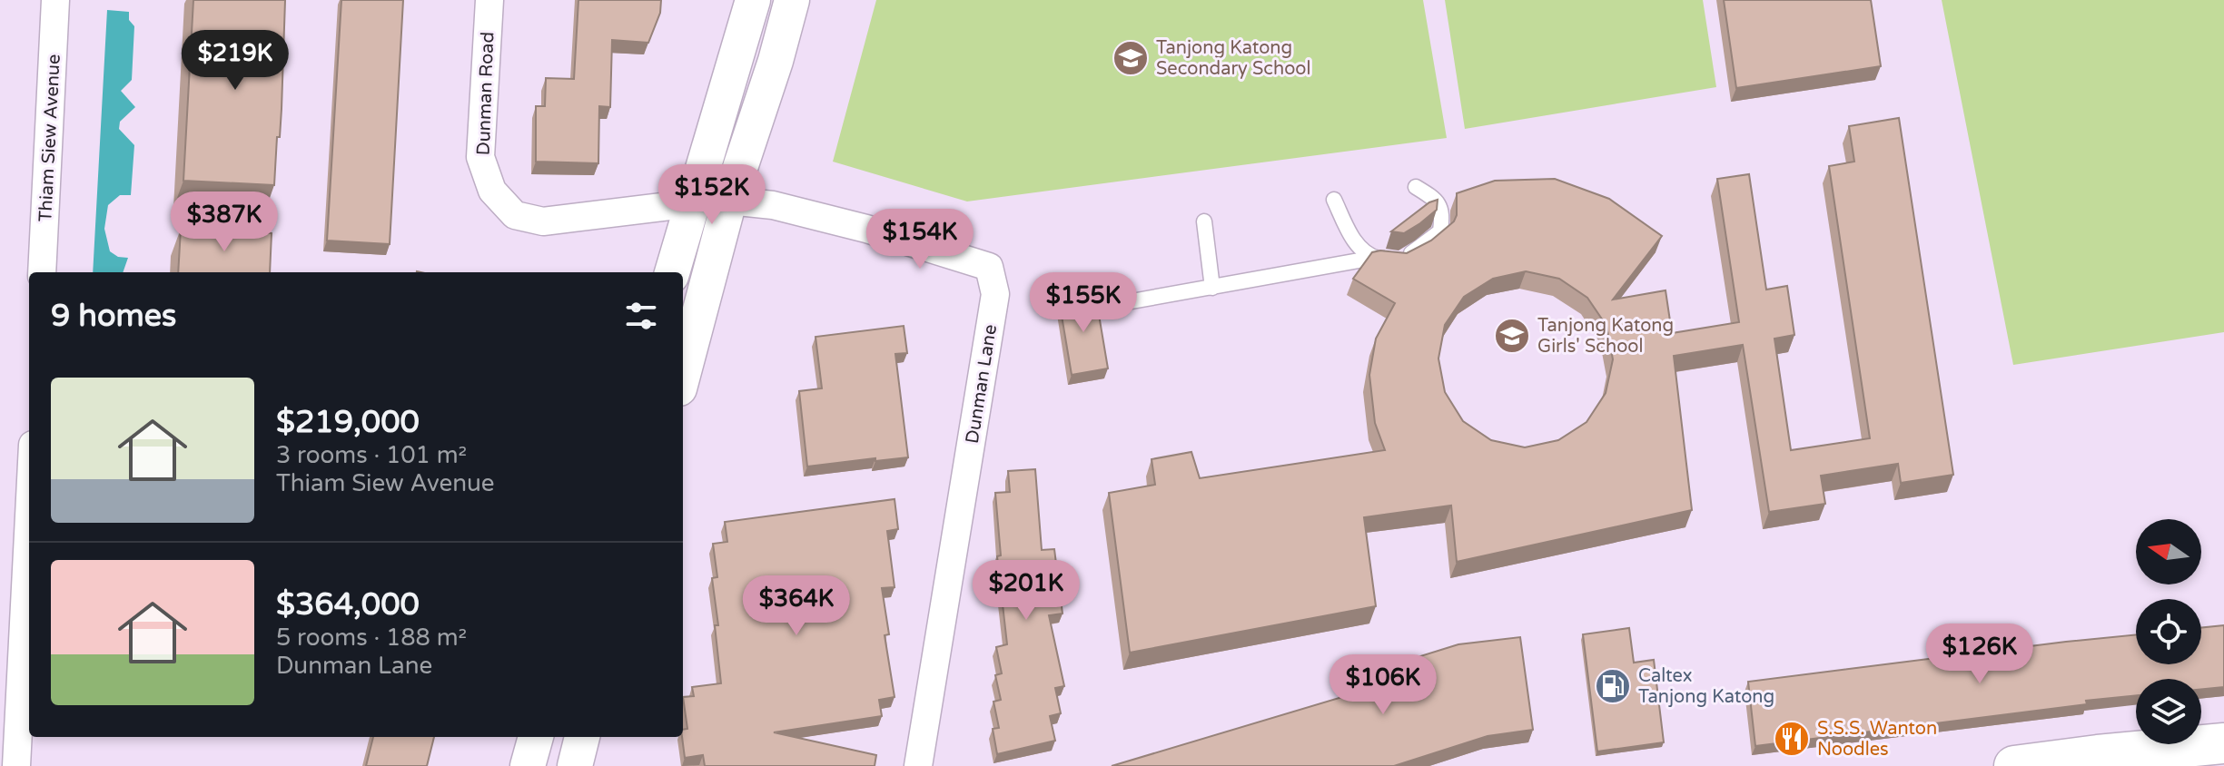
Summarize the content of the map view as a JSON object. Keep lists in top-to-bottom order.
{
  "streets": {
    "street": ["Dunman Road", "Thiam Siew Avenue", "Dunman Lane"]
  },
  "crossings": [
    ["Dunman Road", "Dunman Lane"]
  ],
  "places": {
    "school or university": ["Tanjong Katong Secondary School", "Tanjong Katong Girls' School"],
    "fuel station": ["Caltex Tanjong Katong"],
    "restaurant": ["S.S.S. Wanton Noodles"]
  },
  "north": "left",
  "page": {
    "price": [
      "$219K",
      "$152K",
      "$387K",
      "$154K",
      "$155K",
      "$201K",
      "$364K",
      "$126K",
      "$106K"
    ],
    "heading": "9 homes",
    "list": [
      {
        "name": "$219,000",
        "note": "3 rooms · 101 m² · Thiam Siew Avenue"
      },
      {
        "name": "$364,000",
        "note": "5 rooms · 188 m² · Dunman Lane"
      }
    ]
  }
}
